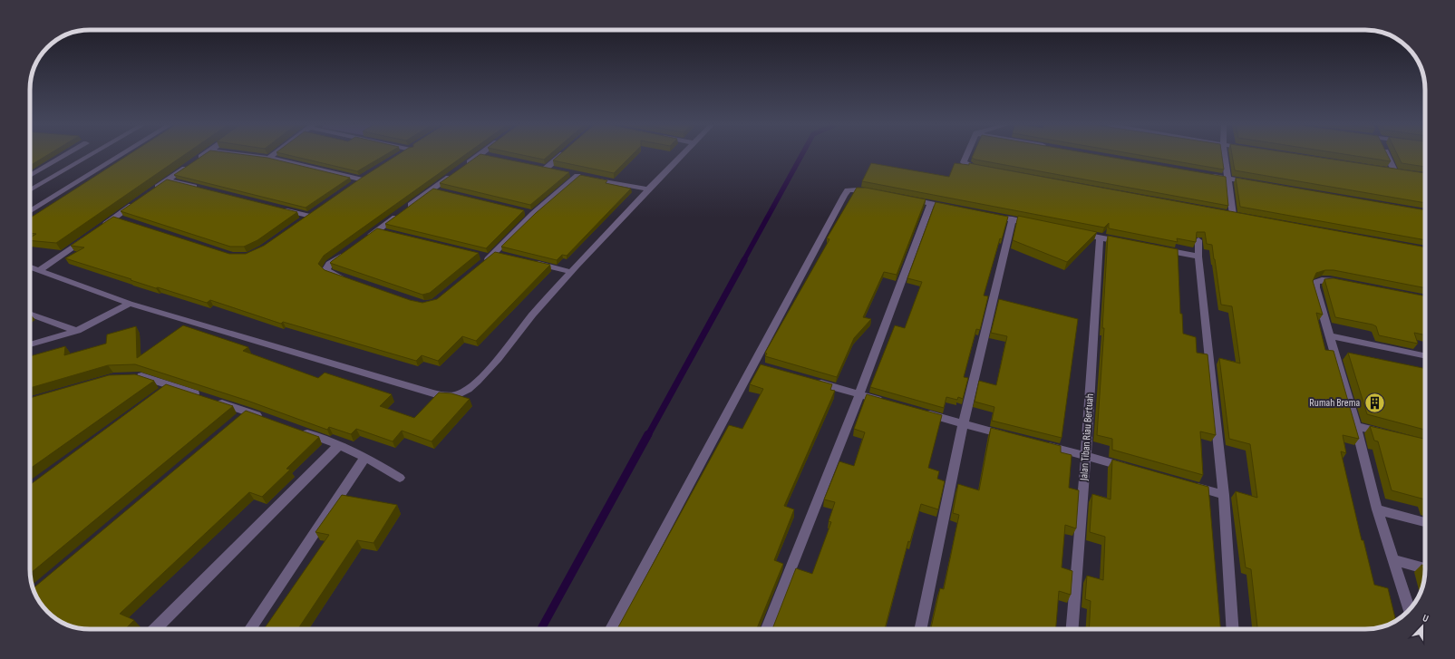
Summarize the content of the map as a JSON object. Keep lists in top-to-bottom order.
{
  "streets": {
    "street": ["Jalan Tiban Riau Bertuah"]
  },
  "places": {
    "building": ["Rumah Brema"]
  },
  "north": "top"
}
